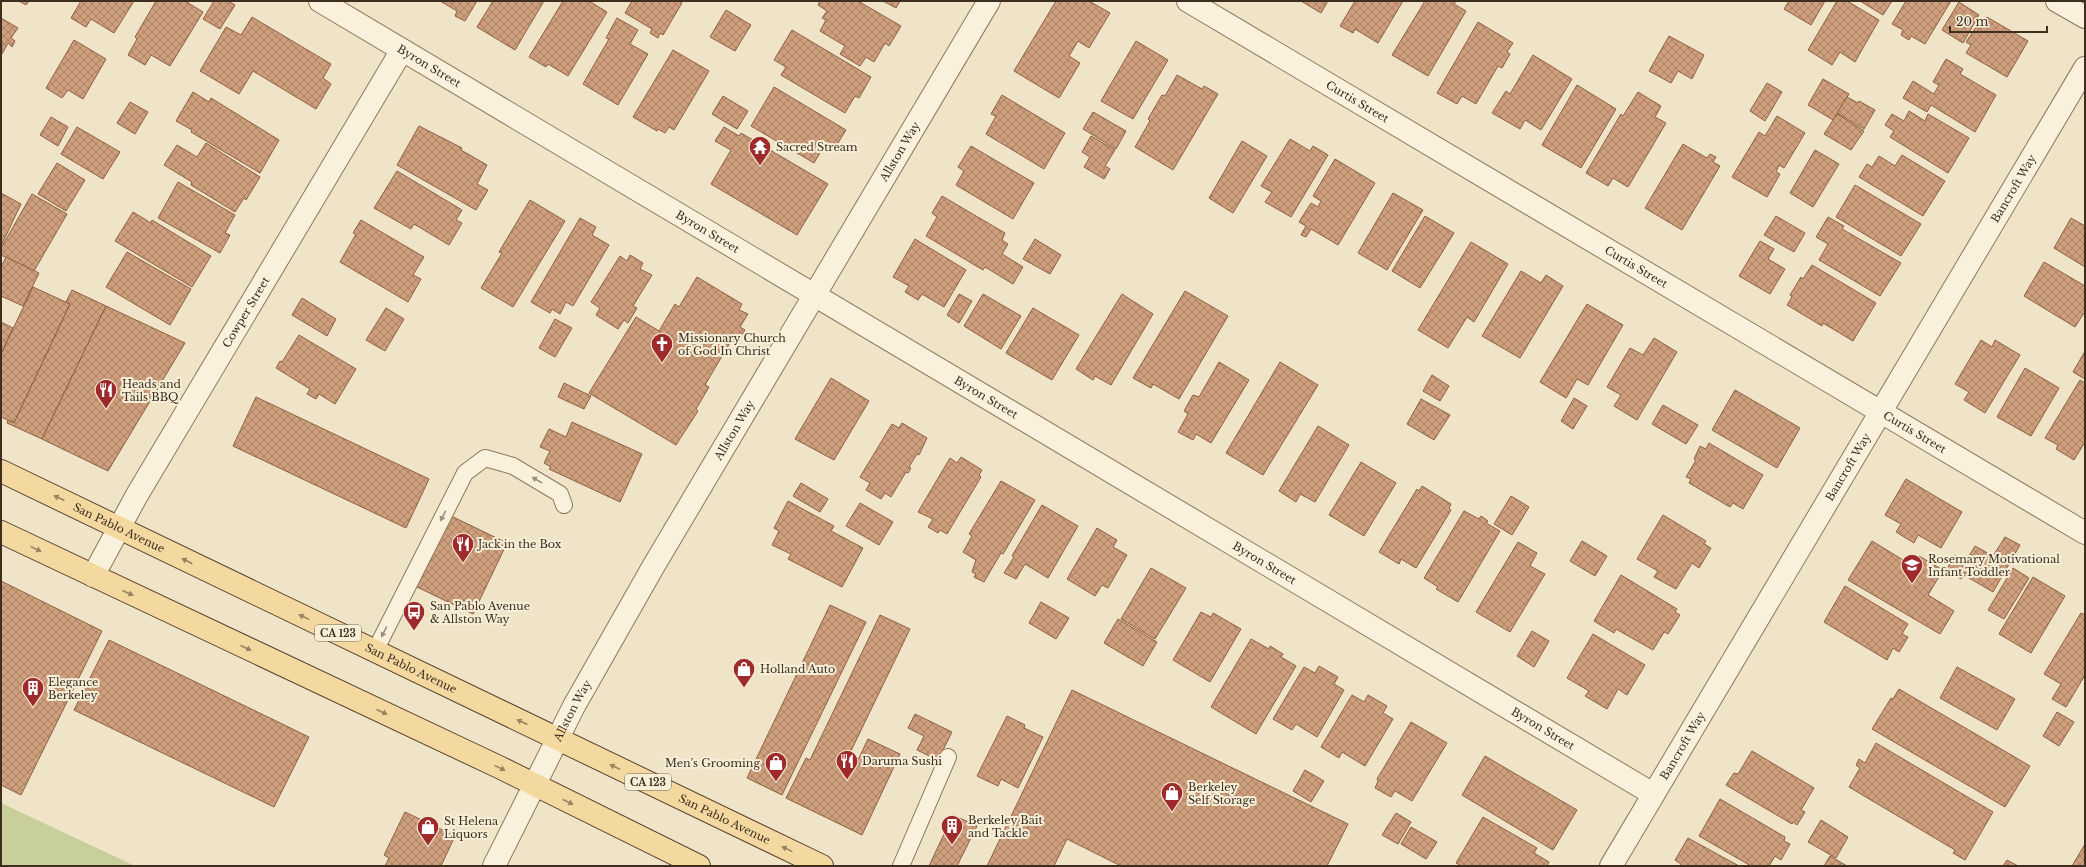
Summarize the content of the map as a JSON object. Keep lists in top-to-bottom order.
{
  "streets": {
    "main road": ["San Pablo Avenue", "CA 123"],
    "street": [
      "Byron Street",
      "Curtis Street",
      "Allston Way",
      "Bancroft Way",
      "Cowper Street"
    ]
  },
  "crossings": [
    ["Byron Street", "Allston Way"],
    ["Byron Street", "Bancroft Way"],
    ["Byron Street", "Cowper Street"],
    ["Curtis Street", "Bancroft Way"],
    ["Allston Way", "San Pablo Avenue"],
    ["Cowper Street", "San Pablo Avenue"]
  ],
  "places": {
    "temple": ["Sacred Stream"],
    "church": ["Missionary Church of God In Christ"],
    "restaurant": ["Heads and Tails BBQ", "Jack in the Box", "Daruma Sushi"],
    "school or university": ["Rosemary Motivational Infant Toddler"],
    "bus stop": ["San Pablo Avenue & Allston Way"],
    "shop": [
      "Holland Auto",
      "Men’s Grooming",
      "Berkeley Self Storage",
      "St Helena Liquors"
    ],
    "building": ["Elegance Berkeley", "Berkeley Bait and Tackle"]
  },
  "scale_bar": "20 m"
}
